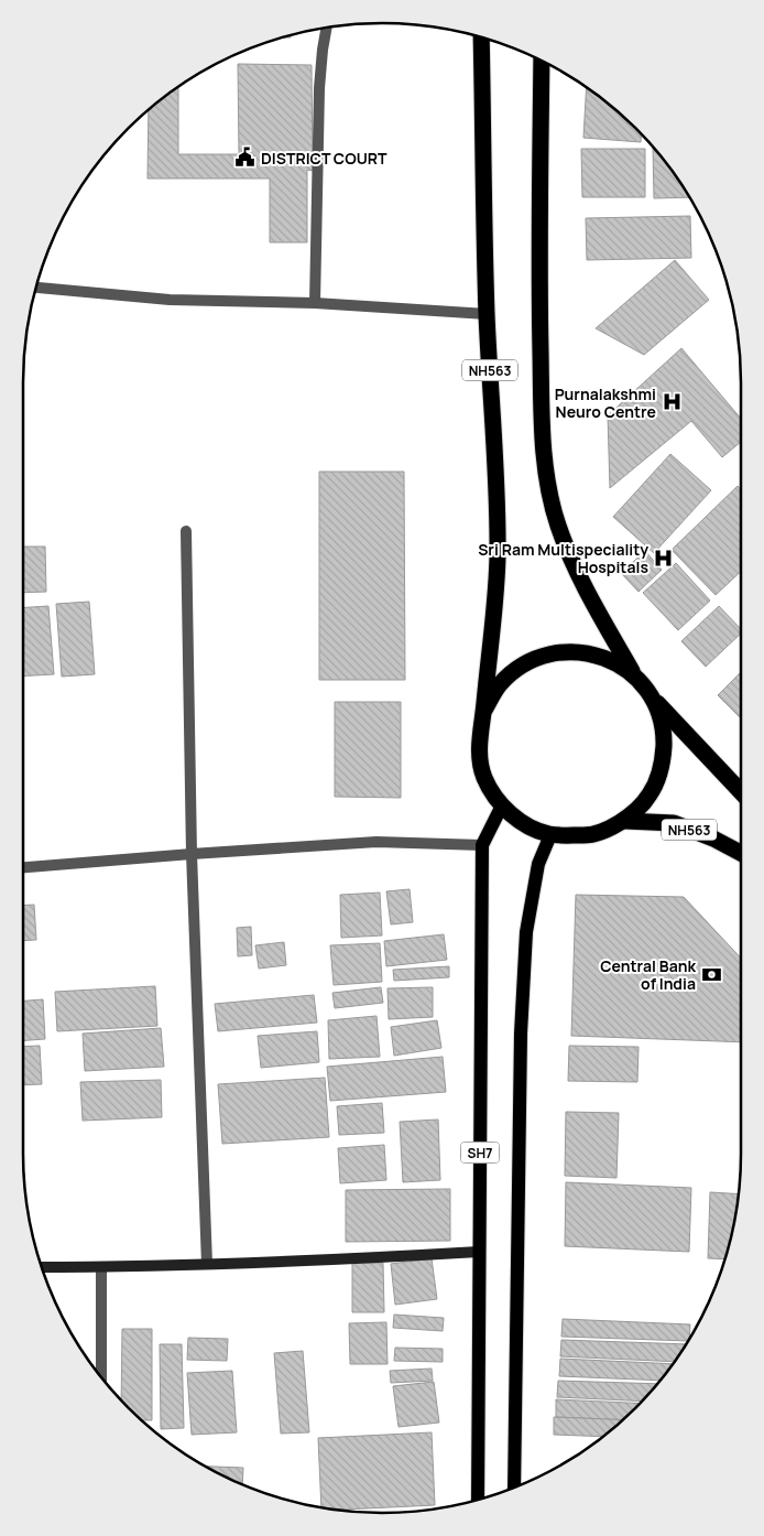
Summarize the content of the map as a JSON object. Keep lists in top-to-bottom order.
{
  "streets": {
    "highway": ["NH563"],
    "main road": ["SH7"]
  },
  "crossings": [
    ["NH563", "SH7"]
  ],
  "places": {
    "public building": ["DISTRICT COURT"],
    "hospital": ["Purnalakshmi Neuro Centre", "Sri Ram Multispeciality Hospitals"],
    "bank": ["Central Bank of India"]
  }
}
